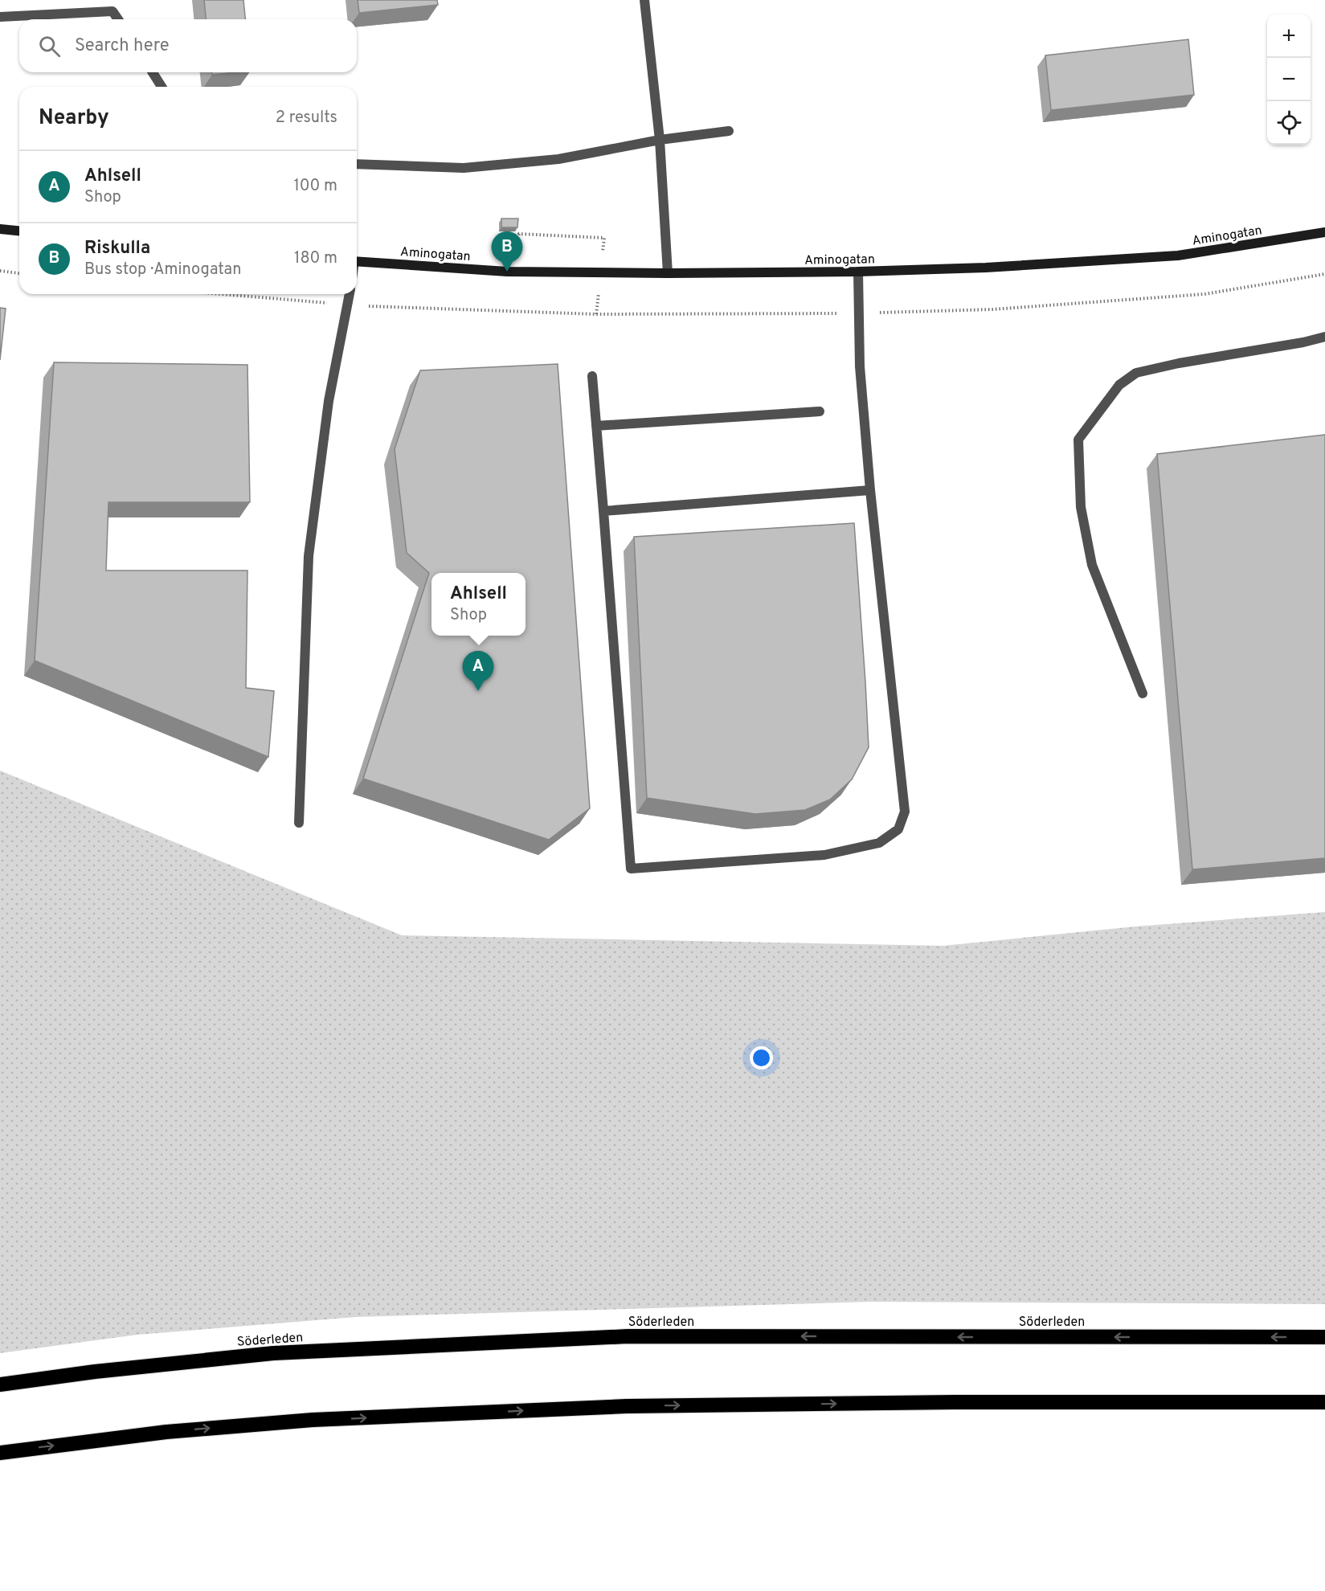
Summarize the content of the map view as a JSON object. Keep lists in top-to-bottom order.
{
  "streets": {
    "highway": ["Söderleden"],
    "street": ["Aminogatan"]
  },
  "page": {
    "map_buttons": ["+", "−"],
    "search": "Search here",
    "heading": ["Nearby", "2 results"],
    "list": [
      {
        "mark": "A",
        "name": "Ahlsell",
        "note": "Shop",
        "value": "100 m"
      },
      {
        "mark": "B",
        "name": "Riskulla",
        "note": "Bus stop · Aminogatan",
        "value": "180 m"
      }
    ],
    "pins": ["B", "A"],
    "popup": ["Ahlsell", "Shop"]
  }
}
